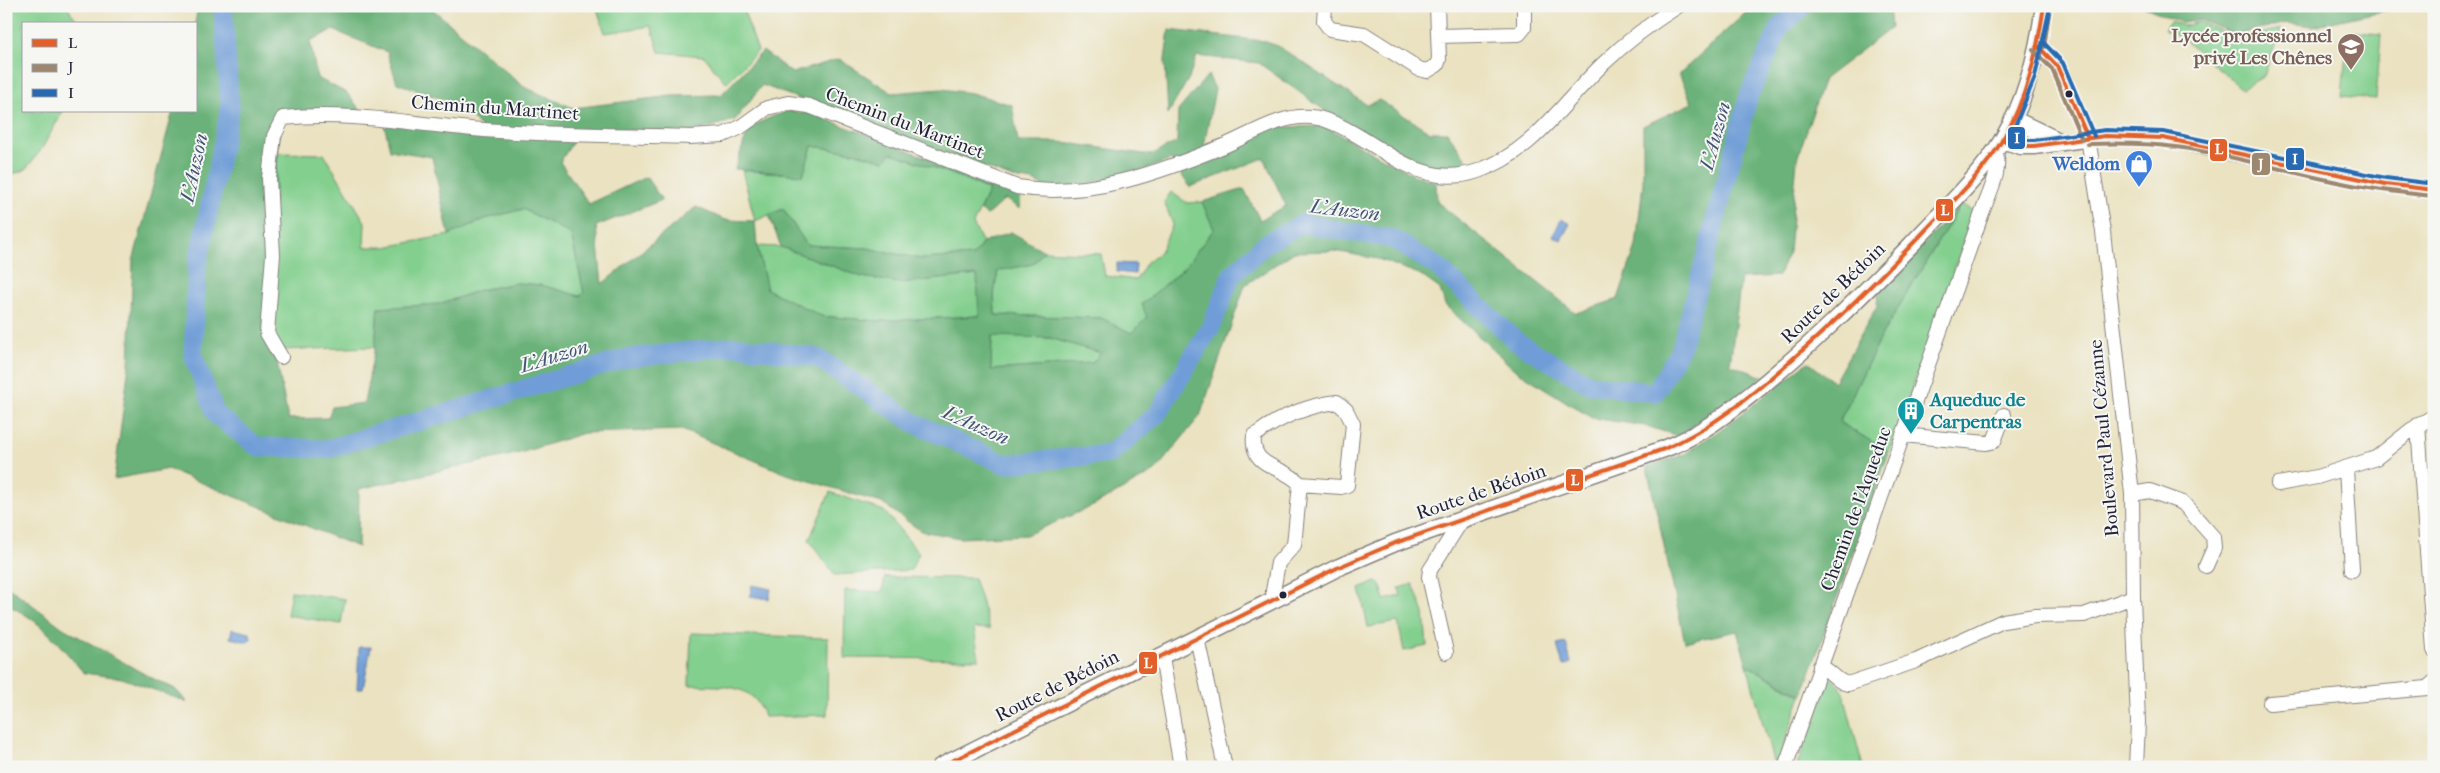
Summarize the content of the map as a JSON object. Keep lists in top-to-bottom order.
{
  "streets": {
    "main road": ["Route de Bédoin"],
    "street": ["Chemin du Martinet", "Boulevard Paul Cézanne", "Chemin de l'Aqueduc"]
  },
  "crossings": [
    ["Route de Bédoin", "Chemin de l'Aqueduc"]
  ],
  "water": ["L'Auzon"],
  "places": {
    "school or university": ["Lycée professionnel privé Les Chênes"],
    "shop": ["Weldom"],
    "building": ["Aqueduc de Carpentras"]
  },
  "lines": ["transit line L", "transit line J", "transit line I"],
  "legend": ["L", "J", "I"]
}
